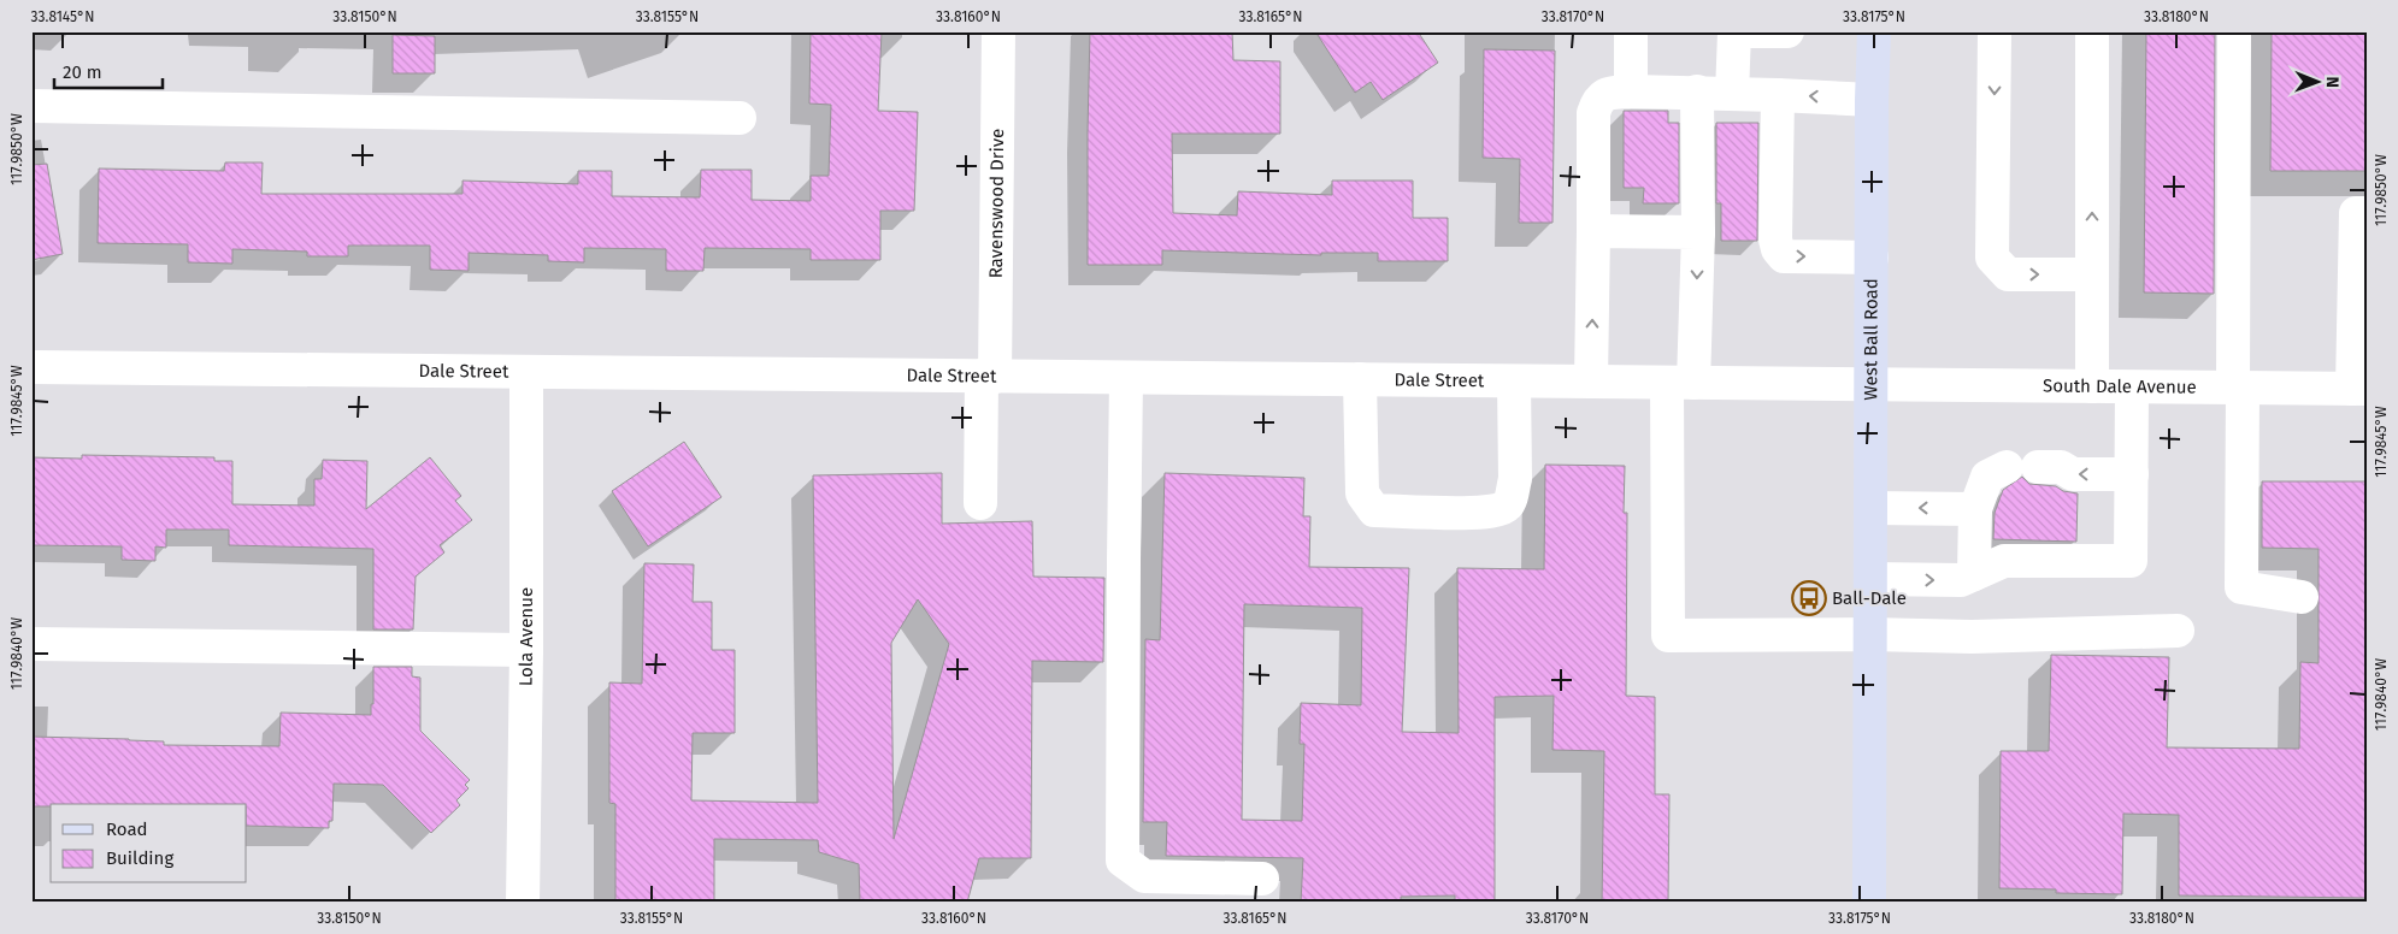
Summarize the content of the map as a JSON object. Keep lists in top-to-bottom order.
{
  "streets": {
    "main road": ["West Ball Road"],
    "street": [
      "Ravenswood Drive",
      "Dale Street",
      "South Dale Avenue",
      "Lola Avenue"
    ]
  },
  "crossings": [
    ["Ravenswood Drive", "Dale Street"],
    ["West Ball Road", "Dale Street"],
    ["West Ball Road", "South Dale Avenue"],
    ["Dale Street", "South Dale Avenue"],
    ["Dale Street", "Lola Avenue"]
  ],
  "places": {
    "bus stop": ["Ball-Dale"]
  },
  "legend": ["Road", "Building"],
  "scale_bar": "20 m",
  "north": "right",
  "coordinates": [
    "33.8145°N",
    "33.8150°N",
    "33.8155°N",
    "33.8160°N",
    "33.8165°N",
    "33.8170°N",
    "33.8175°N",
    "33.8180°N",
    "117.9850°W",
    "117.9845°W",
    "117.9840°W"
  ]
}
